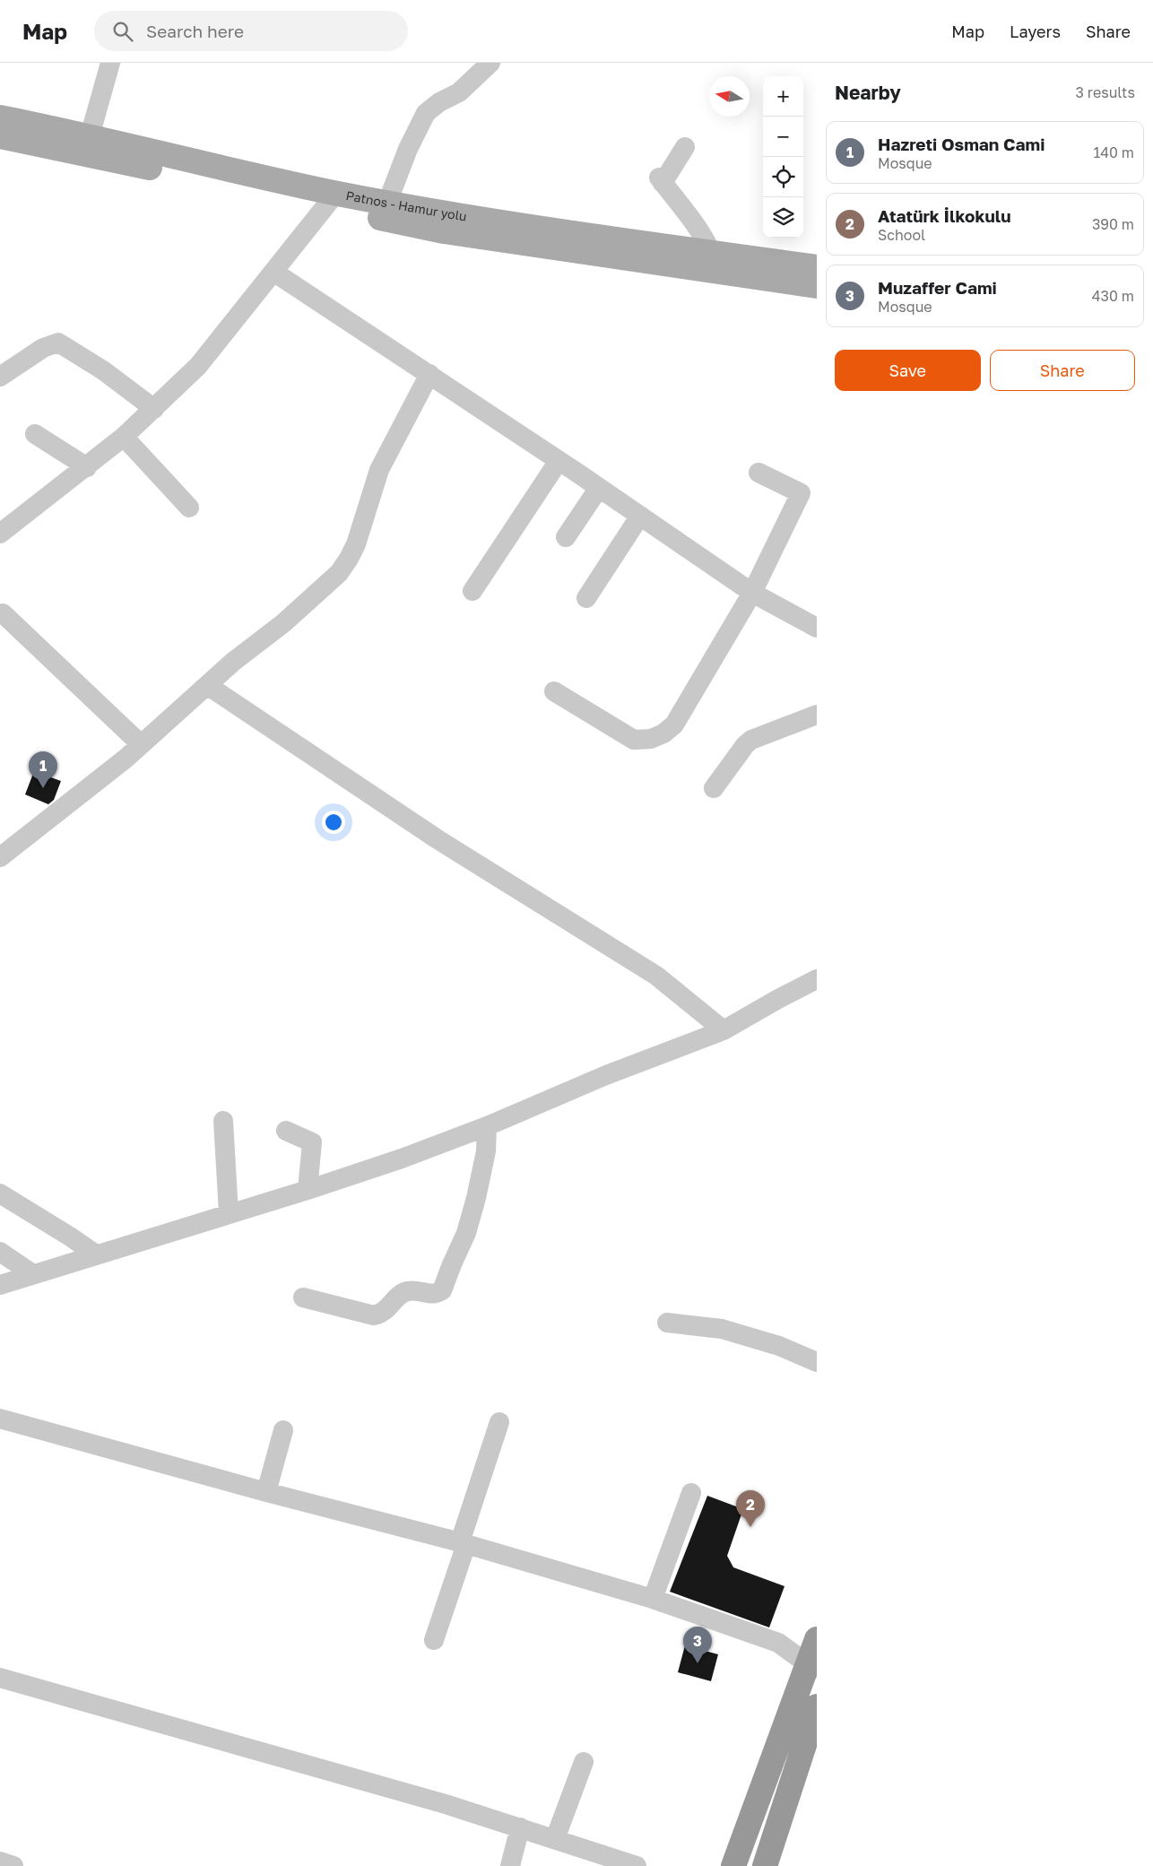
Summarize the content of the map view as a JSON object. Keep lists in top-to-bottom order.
{
  "streets": {
    "main road": ["Patnos - Hamur yolu"]
  },
  "north": "left",
  "page": {
    "header": "Map",
    "search": "Search here",
    "nav": ["Map", "Layers", "Share"],
    "heading": ["Nearby", "3 results"],
    "map_buttons": ["+", "−"],
    "list": [
      {
        "mark": "1",
        "name": "Hazreti Osman Cami",
        "note": "Mosque",
        "value": "140 m"
      },
      {
        "mark": "2",
        "name": "Atatürk İlkokulu",
        "note": "School",
        "value": "390 m"
      },
      {
        "mark": "3",
        "name": "Muzaffer Cami",
        "note": "Mosque",
        "value": "430 m"
      }
    ],
    "buttons": ["Save", "Share"],
    "pins": ["1", "2", "3"]
  }
}
